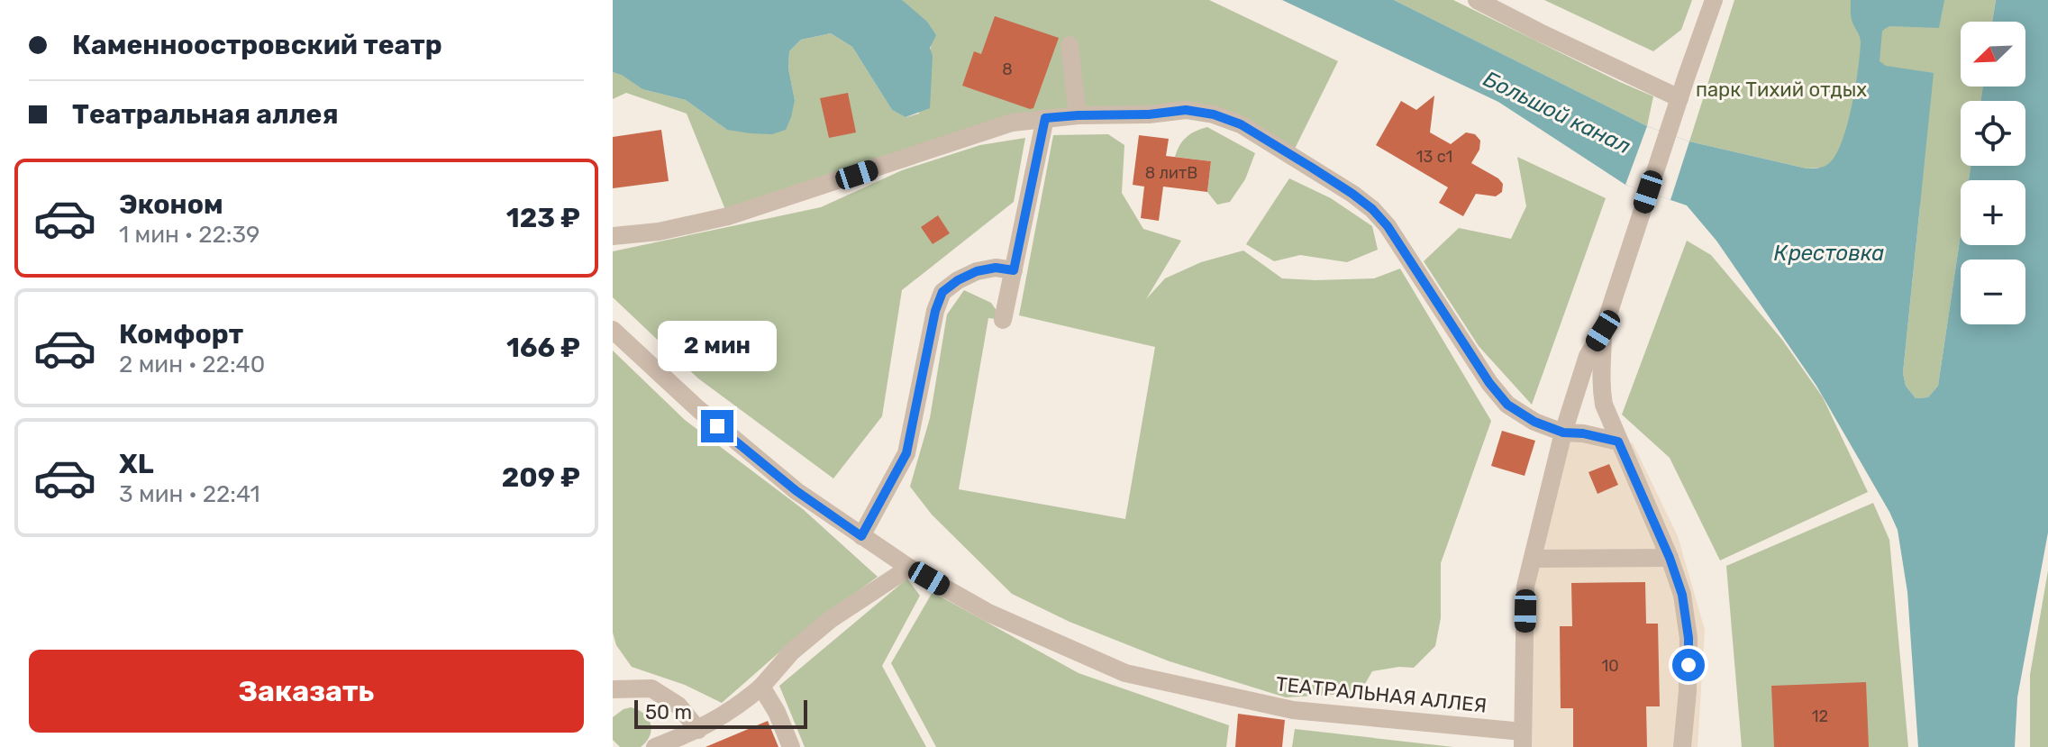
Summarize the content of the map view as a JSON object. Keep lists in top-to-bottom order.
{
  "streets": {
    "street": ["ТЕАТРАЛЬНАЯ АЛЛЕЯ"]
  },
  "water": ["Большой канал", "Крестовка"],
  "parks": ["парк Тихий отдых"],
  "house_numbers": [
    "8",
    "13 с1",
    "8 литВ",
    "10",
    "12"
  ],
  "scale_bar": "50 m",
  "north": "bottom left",
  "page": {
    "banner": ["Каменноостровский театр", "Театральная аллея"],
    "map_buttons": ["+", "−"],
    "list": [
      {
        "name": "Эконом",
        "note": "1 мин · 22:39",
        "value": "123 ₽"
      },
      {
        "name": "Комфорт",
        "note": "2 мин · 22:40",
        "value": "166 ₽"
      },
      {
        "name": "XL",
        "note": "3 мин · 22:41",
        "value": "209 ₽"
      }
    ],
    "bubble": "2 мин",
    "buttons": "Заказать",
    "scale": "50 m"
  }
}
